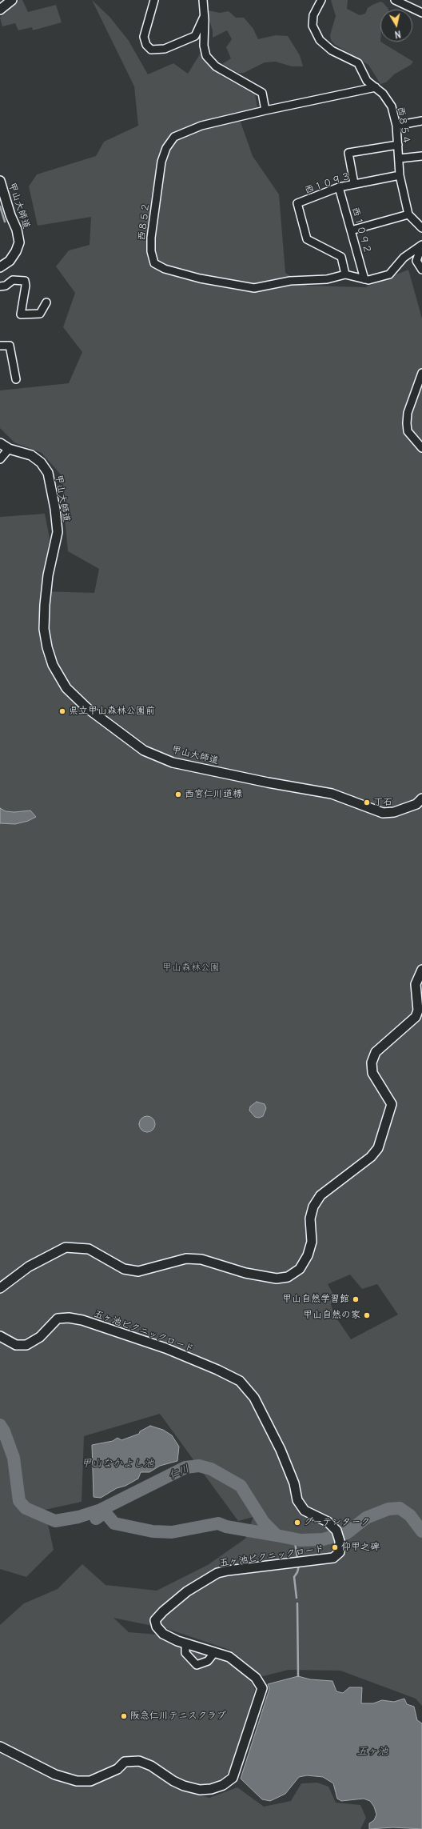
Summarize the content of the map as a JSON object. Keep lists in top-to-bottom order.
{
  "streets": {
    "street": [
      "西８５４",
      "西１０９３",
      "甲山大師道",
      "西８５２",
      "西１０９２",
      "五ヶ池ピクニックロード"
    ]
  },
  "crossings": [
    ["西８５４", "西１０９３"],
    ["西１０９３", "西８５２"],
    ["西１０９３", "西１０９２"],
    ["西８５２", "西１０９２"]
  ],
  "water": ["甲山なかよし池", "仁川", "五ヶ池"],
  "parks": ["甲山森林公園"],
  "places": [
    "県立甲山森林公園前",
    "西宮仁川道標",
    "丁石",
    "甲山自然学習館",
    "甲山自然の家",
    "グーテンターク",
    "仰甲之碑",
    "阪急仁川テニスクラブ"
  ],
  "north": "bottom"
}
